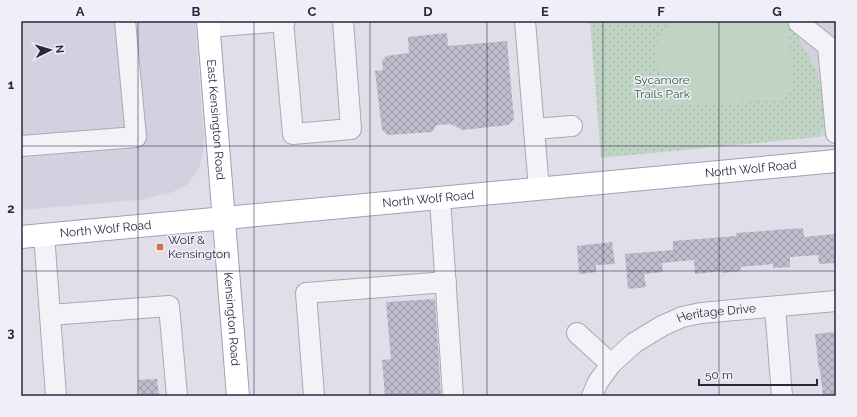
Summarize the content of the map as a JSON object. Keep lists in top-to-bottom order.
{
  "streets": {
    "main road": ["East Kensington Road", "North Wolf Road", "Kensington Road"],
    "street": ["Heritage Drive"]
  },
  "crossings": [
    ["East Kensington Road", "North Wolf Road"],
    ["East Kensington Road", "Kensington Road"],
    ["North Wolf Road", "Kensington Road"]
  ],
  "parks": ["Sycamore Trails Park"],
  "places": {
    "transit": ["Wolf & Kensington"]
  },
  "scale_bar": "50 m",
  "north": "right",
  "grid": {
    "columns": [
      "A",
      "B",
      "C",
      "D",
      "E",
      "F",
      "G"
    ],
    "rows": ["1", "2", "3"]
  }
}
